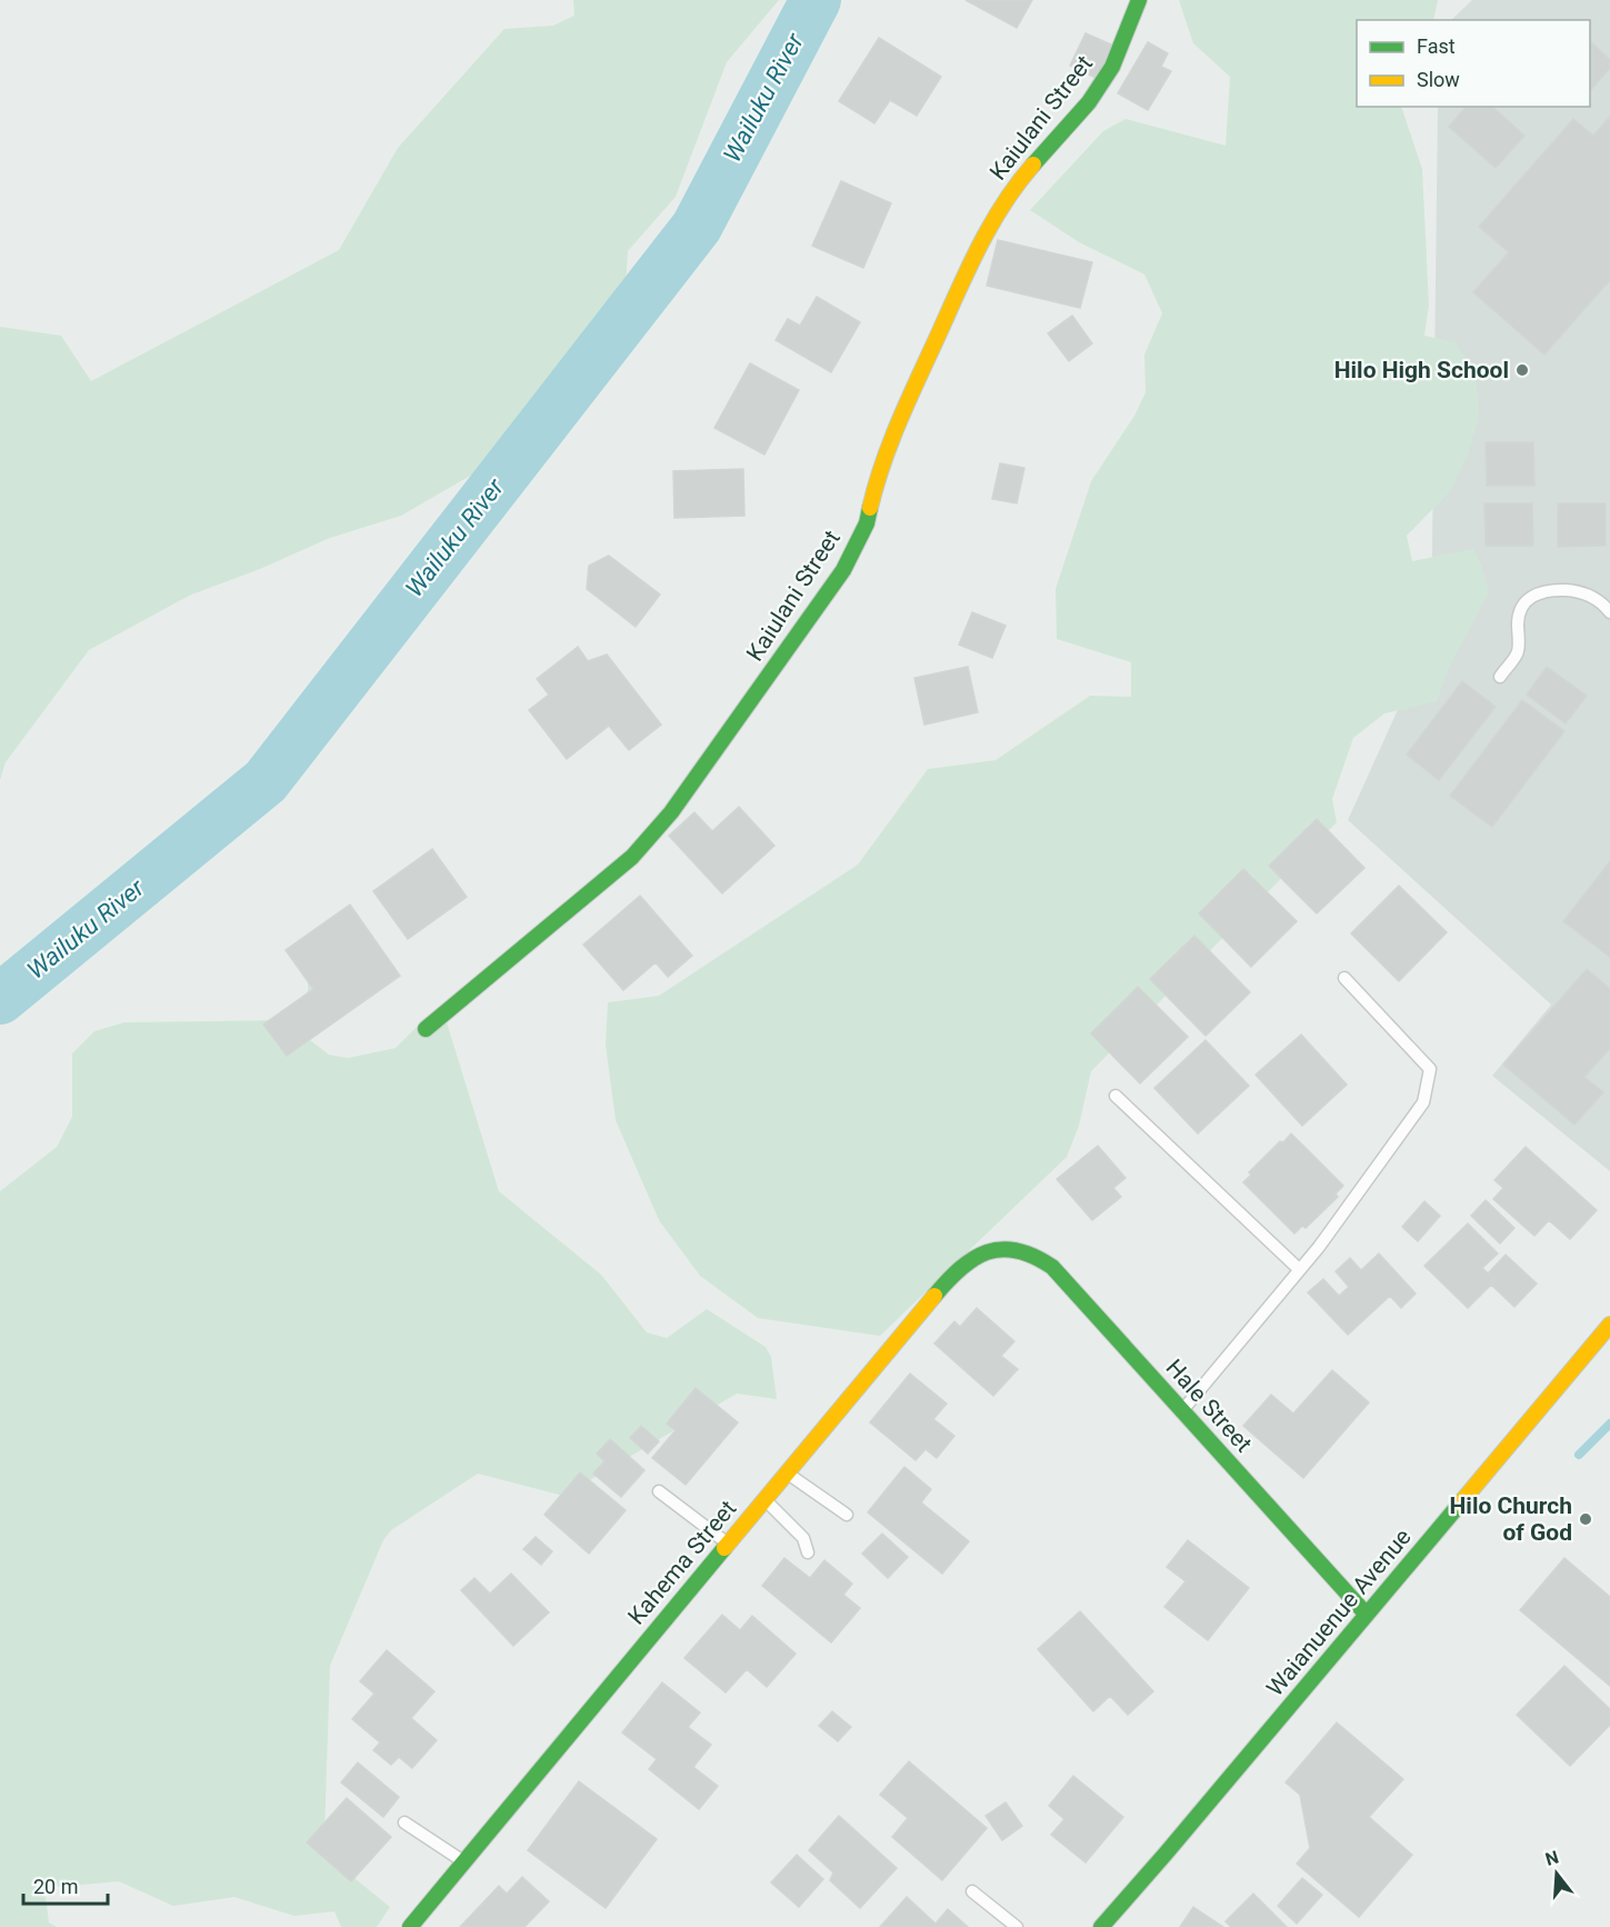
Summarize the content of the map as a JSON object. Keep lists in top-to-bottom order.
{
  "streets": {
    "street": [
      "Kaiulani Street",
      "Hale Street",
      "Kahema Street",
      "Waianuenue Avenue"
    ]
  },
  "crossings": [
    ["Hale Street", "Kahema Street"],
    ["Hale Street", "Waianuenue Avenue"]
  ],
  "water": ["Wailuku River"],
  "places": ["Hilo High School", "Hilo Church of God"],
  "legend": ["Fast", "Slow"],
  "scale_bar": "20 m",
  "north": "top"
}
